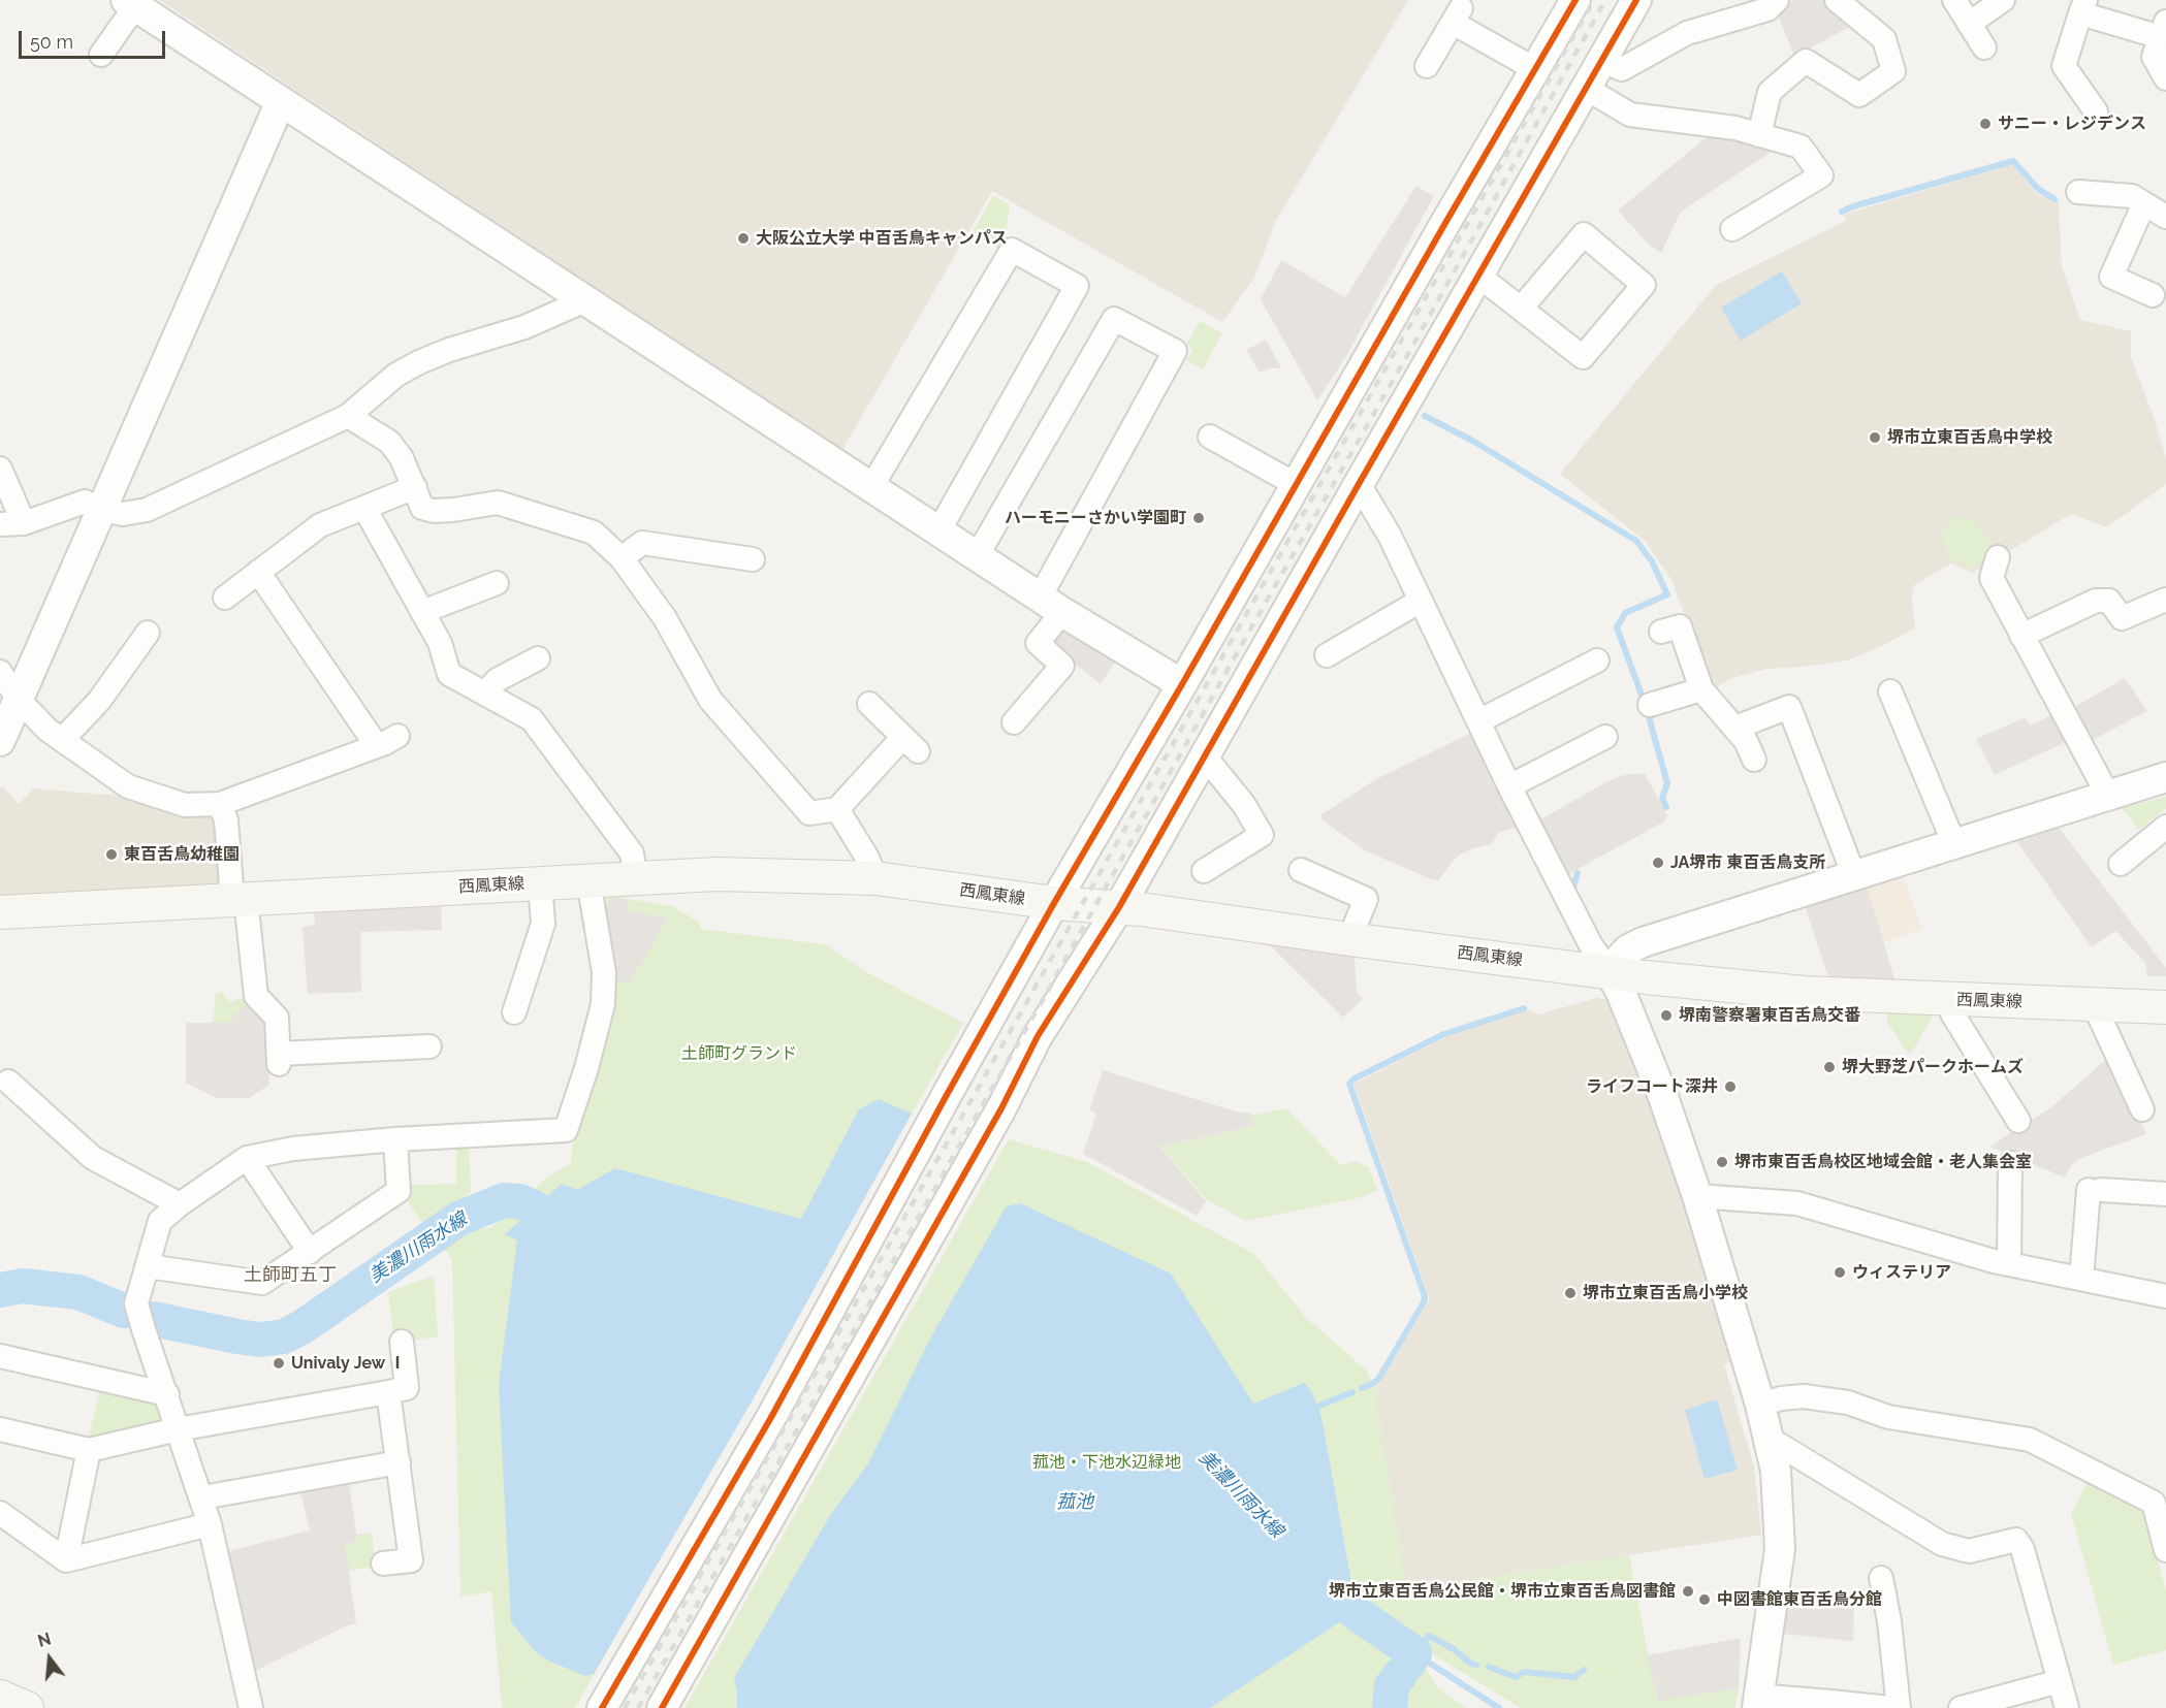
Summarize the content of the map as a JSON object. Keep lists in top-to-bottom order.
{
  "streets": {
    "main road": ["西鳳東線"]
  },
  "districts": ["土師町五丁"],
  "water": ["美濃川雨水線", "菰池"],
  "parks": ["土師町グランド", "菰池・下池水辺緑地"],
  "places": [
    "サニー・レジデンス",
    "大阪公立大学 中百舌鳥キャンパス",
    "堺市立東百舌鳥中学校",
    "ハーモニーさかい学園町",
    "東百舌鳥幼稚園",
    "JA堺市 東百舌鳥支所",
    "堺南警察署東百舌鳥交番",
    "堺大野芝パークホームズ",
    "ライフコート深井",
    "堺市東百舌鳥校区地域会館・老人集会室",
    "ウィステリア",
    "堺市立東百舌鳥小学校",
    "Univaly Jew Ⅰ",
    "堺市立東百舌鳥公民館・堺市立東百舌鳥図書館",
    "中図書館東百舌鳥分館"
  ],
  "scale_bar": "50 m",
  "north": "top"
}
